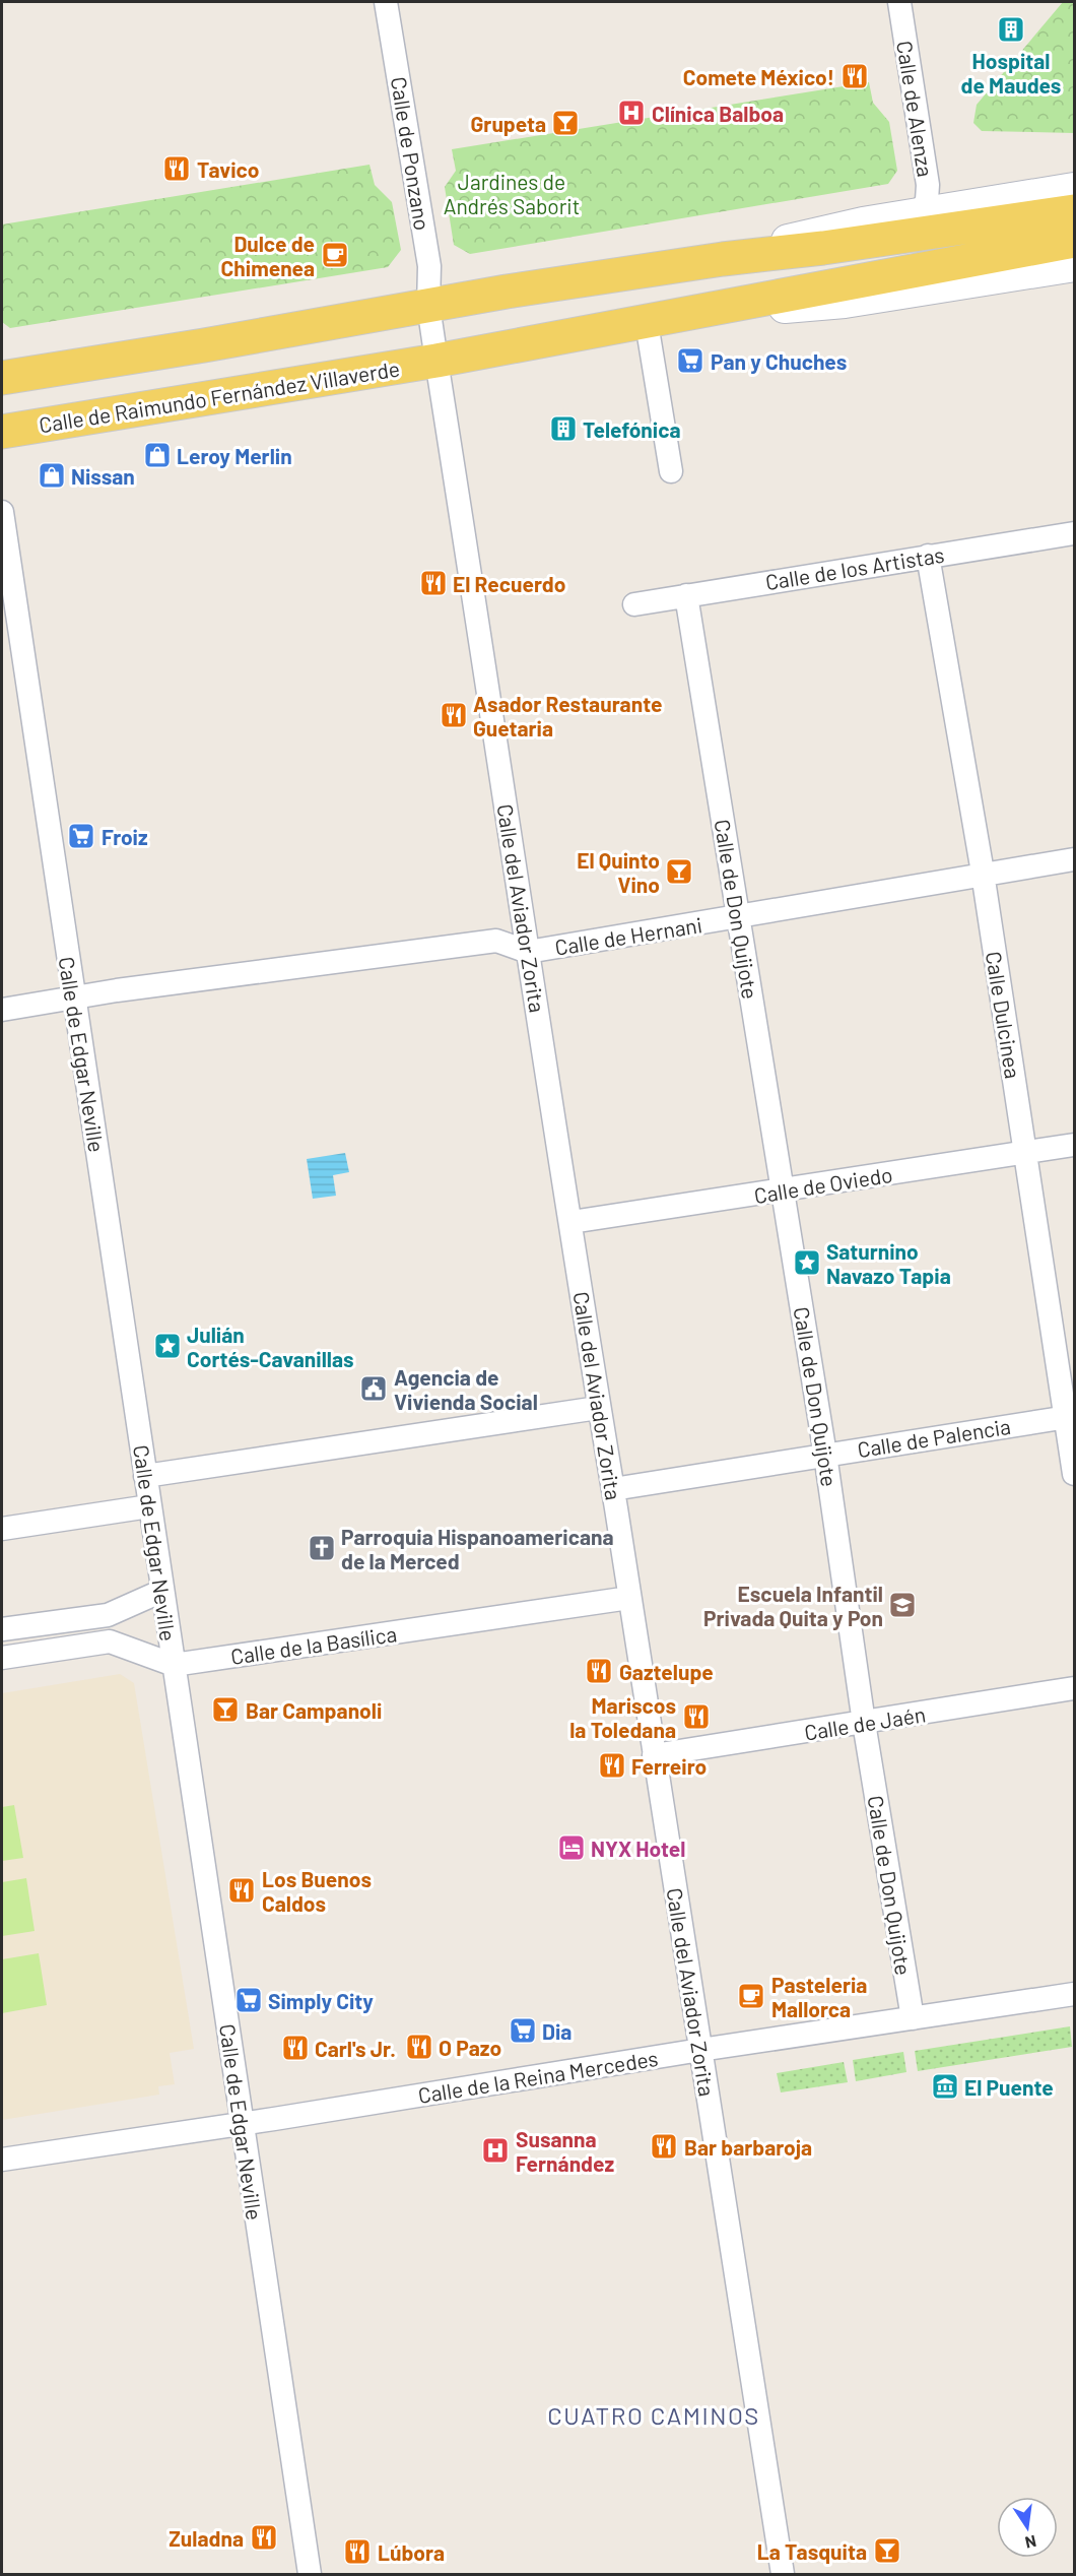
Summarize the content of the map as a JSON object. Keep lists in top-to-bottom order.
{
  "streets": {
    "main road": ["Calle de Raimundo Fernández Villaverde"],
    "street": [
      "Calle de Alenza",
      "Calle de Ponzano",
      "Calle de los Artistas",
      "Calle del Aviador Zorita",
      "Calle de Don Quijote",
      "Calle de Hernani",
      "Calle Dulcinea",
      "Calle de Edgar Neville",
      "Calle de Oviedo",
      "Calle de Palencia",
      "Calle de la Basílica",
      "Calle de Jaén",
      "Calle de la Reina Mercedes"
    ]
  },
  "crossings": [
    ["Calle de Raimundo Fernández Villaverde", "Calle del Aviador Zorita"],
    ["Calle de los Artistas", "Calle de Don Quijote"],
    ["Calle de los Artistas", "Calle Dulcinea"],
    ["Calle del Aviador Zorita", "Calle de Hernani"],
    ["Calle del Aviador Zorita", "Calle de Oviedo"],
    ["Calle del Aviador Zorita", "Calle de Palencia"],
    ["Calle del Aviador Zorita", "Calle de la Basílica"],
    ["Calle del Aviador Zorita", "Calle de Jaén"],
    ["Calle del Aviador Zorita", "Calle de la Reina Mercedes"],
    ["Calle de Don Quijote", "Calle de Hernani"],
    ["Calle de Don Quijote", "Calle de Oviedo"],
    ["Calle de Don Quijote", "Calle de Palencia"],
    ["Calle de Don Quijote", "Calle de Jaén"],
    ["Calle de Don Quijote", "Calle de la Reina Mercedes"],
    ["Calle de Hernani", "Calle Dulcinea"],
    ["Calle de Hernani", "Calle de Edgar Neville"],
    ["Calle Dulcinea", "Calle de Oviedo"],
    ["Calle Dulcinea", "Calle de Palencia"],
    ["Calle de Edgar Neville", "Calle de la Basílica"],
    ["Calle de Edgar Neville", "Calle de la Reina Mercedes"]
  ],
  "districts": ["CUATRO CAMINOS"],
  "parks": ["Jardines de Andrés Saborit"],
  "places": {
    "building": ["Hospital de Maudes", "Telefónica"],
    "restaurant": [
      "Comete México!",
      "Tavico",
      "El Recuerdo",
      "Asador Restaurante Guetaria",
      "Gaztelupe",
      "Mariscos la Toledana",
      "Ferreiro",
      "Los Buenos Caldos",
      "O Pazo",
      "Carl's Jr.",
      "Bar barbaroja",
      "Zuladna",
      "Lúbora"
    ],
    "hospital": ["Clínica Balboa", "Susanna Fernández"],
    "bar": [
      "Grupeta",
      "El Quinto Vino",
      "Bar Campanoli",
      "La Tasquita"
    ],
    "cafe": ["Dulce de Chimenea", "Pasteleria Mallorca"],
    "supermarket": [
      "Pan y Chuches",
      "Froiz",
      "Simply City",
      "Dia"
    ],
    "shop": ["Leroy Merlin", "Nissan"],
    "place": ["Saturnino Navazo Tapia", "Julián Cortés-Cavanillas"],
    "public building": ["Agencia de Vivienda Social"],
    "church": ["Parroquia Hispanoamericana de la Merced"],
    "school or university": ["Escuela Infantil Privada Quita y Pon"],
    "hotel": ["NYX Hotel"],
    "museum": ["El Puente"]
  },
  "north": "bottom"
}
